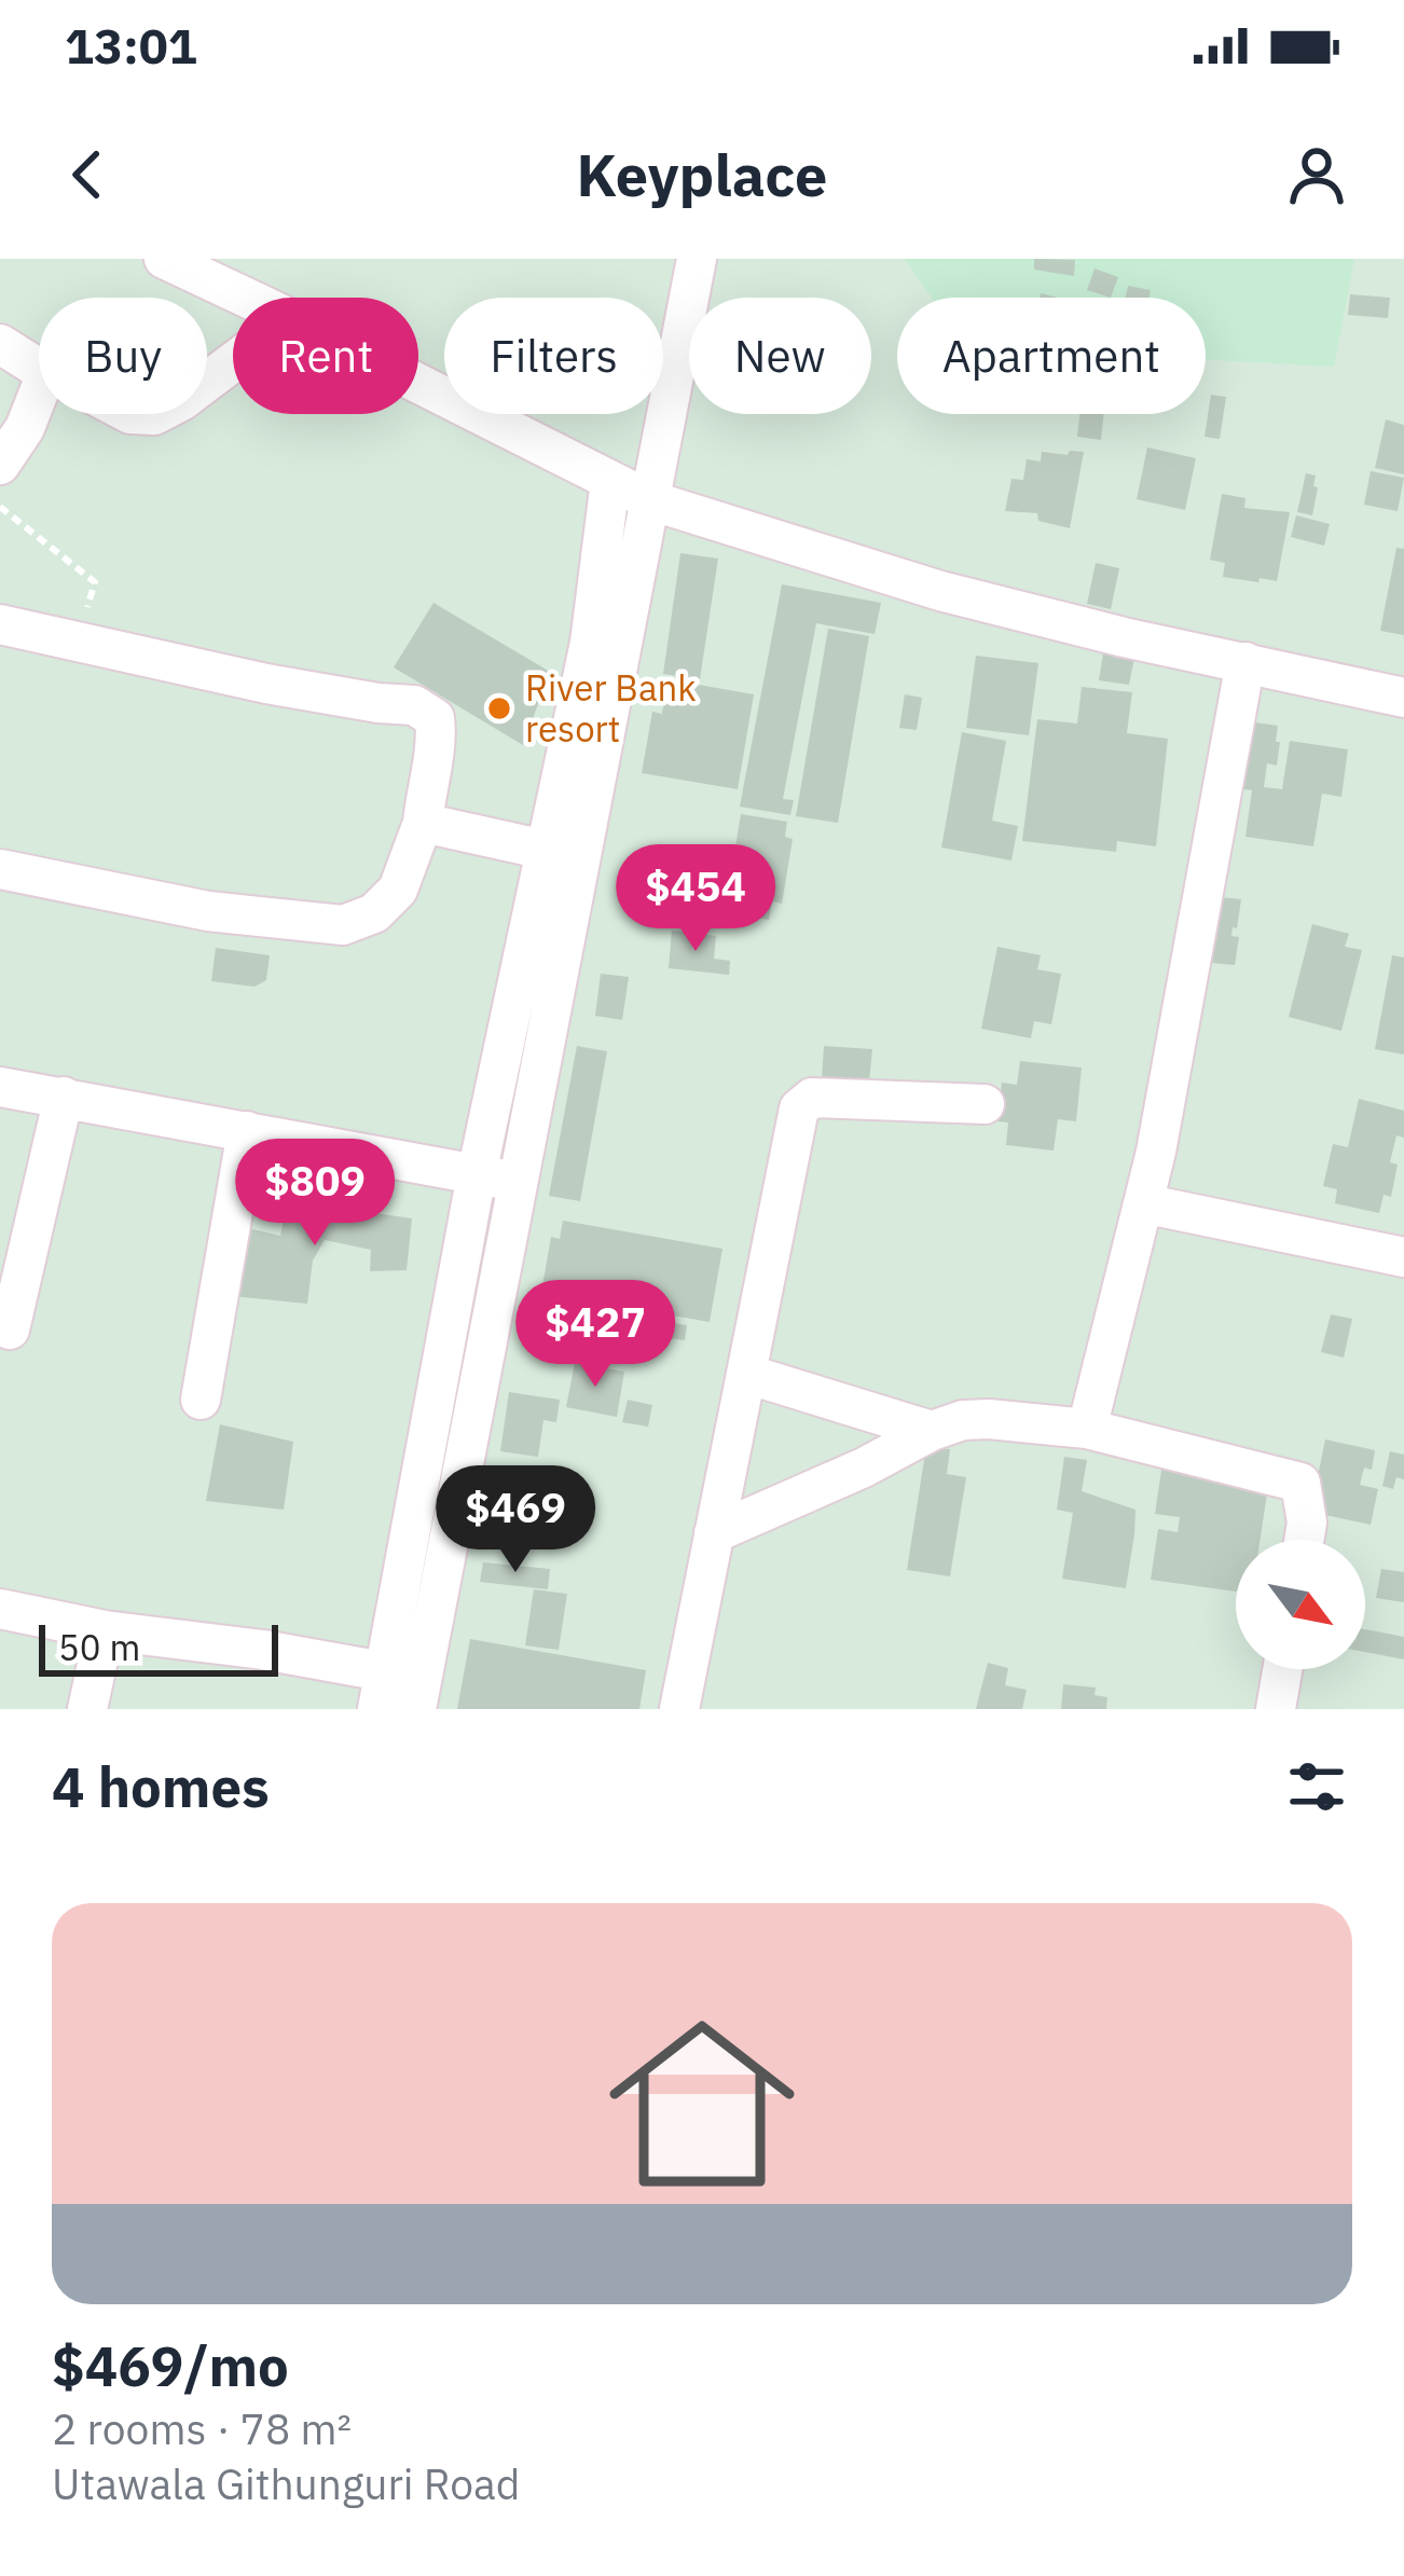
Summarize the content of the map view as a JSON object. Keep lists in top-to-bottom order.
{
  "places": ["River Bank resort"],
  "scale_bar": "50 m",
  "north": "bottom right",
  "page": {
    "status": "13:01",
    "header": "Keyplace",
    "chip": [
      "Buy",
      "Rent",
      "Filters",
      "New",
      "Apartment"
    ],
    "price": [
      "$454",
      "$809",
      "$427",
      "$469"
    ],
    "scale": "50 m",
    "heading": "4 homes",
    "list": [
      {
        "name": "$469/mo",
        "note": "2 rooms · 78 m² · Utawala Githunguri Road"
      }
    ]
  }
}
